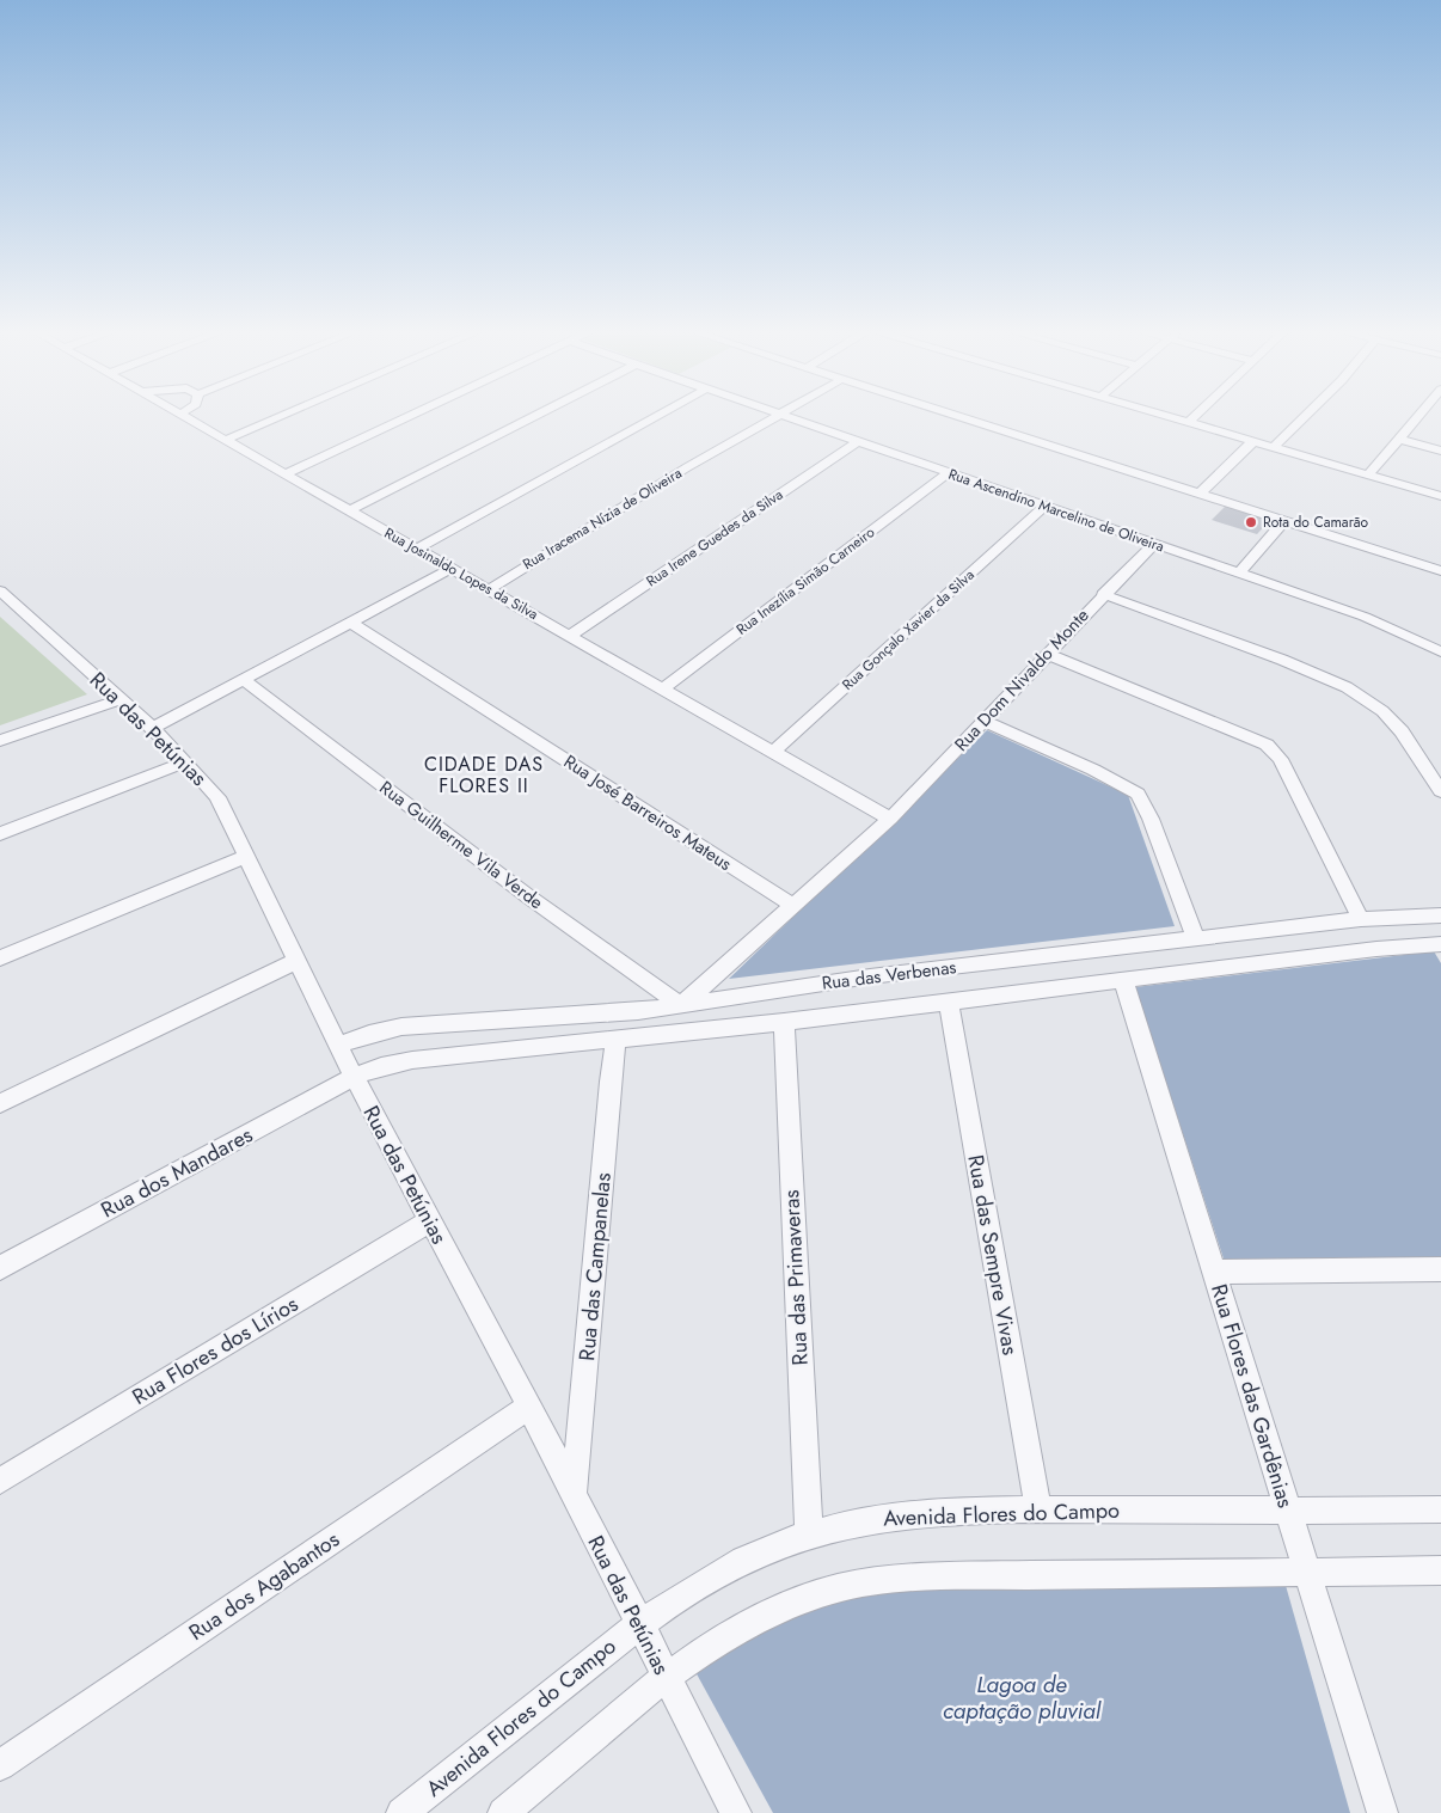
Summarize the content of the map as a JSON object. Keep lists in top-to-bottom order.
{
  "streets": {
    "street": [
      "Rua Ascendino Marcelino de Oliveira",
      "Rua Iracema Nízia de Oliveira",
      "Rua Irene Guedes da Silva",
      "Rua Josinaldo Lopes da Silva",
      "Rua Inezília Simão Carneiro",
      "Rua Gonçalo Xavier da Silva",
      "Rua Dom Nivaldo Monte",
      "Rua das Petúnias",
      "Rua José Barreiros Mateus",
      "Rua Guilherme Vila Verde",
      "Rua das Verbenas",
      "Rua dos Mandares",
      "Rua das Sempre Vivas",
      "Rua das Campanelas",
      "Rua das Primaveras",
      "Rua Flores dos Lírios",
      "Rua Flores das Gardênias",
      "Avenida Flores do Campo",
      "Rua dos Agabantos"
    ]
  },
  "crossings": [
    ["Rua Ascendino Marcelino de Oliveira", "Rua Irene Guedes da Silva"],
    ["Rua Ascendino Marcelino de Oliveira", "Rua Inezília Simão Carneiro"],
    ["Rua Ascendino Marcelino de Oliveira", "Rua Gonçalo Xavier da Silva"],
    ["Rua Ascendino Marcelino de Oliveira", "Rua Dom Nivaldo Monte"],
    ["Rua Iracema Nízia de Oliveira", "Rua Josinaldo Lopes da Silva"],
    ["Rua Irene Guedes da Silva", "Rua Josinaldo Lopes da Silva"],
    ["Rua Josinaldo Lopes da Silva", "Rua Inezília Simão Carneiro"],
    ["Rua Josinaldo Lopes da Silva", "Rua Gonçalo Xavier da Silva"],
    ["Rua Josinaldo Lopes da Silva", "Rua Dom Nivaldo Monte"],
    ["Rua Dom Nivaldo Monte", "Rua José Barreiros Mateus"],
    ["Rua Dom Nivaldo Monte", "Rua Guilherme Vila Verde"],
    ["Rua Dom Nivaldo Monte", "Rua das Verbenas"],
    ["Rua das Petúnias", "Rua das Verbenas"],
    ["Rua das Petúnias", "Rua dos Mandares"],
    ["Rua das Petúnias", "Rua das Campanelas"],
    ["Rua das Petúnias", "Rua Flores dos Lírios"],
    ["Rua das Petúnias", "Avenida Flores do Campo"],
    ["Rua das Petúnias", "Rua dos Agabantos"],
    ["Rua Guilherme Vila Verde", "Rua das Verbenas"],
    ["Rua das Verbenas", "Rua dos Mandares"],
    ["Rua das Verbenas", "Rua das Sempre Vivas"],
    ["Rua das Verbenas", "Rua das Campanelas"],
    ["Rua das Verbenas", "Rua das Primaveras"],
    ["Rua das Verbenas", "Rua Flores das Gardênias"],
    ["Rua das Sempre Vivas", "Avenida Flores do Campo"],
    ["Rua das Primaveras", "Avenida Flores do Campo"],
    ["Rua Flores das Gardênias", "Avenida Flores do Campo"]
  ],
  "districts": ["CIDADE DAS FLORES II"],
  "water": ["Lagoa de captação pluvial"],
  "places": ["Rota do Camarão"]
}
